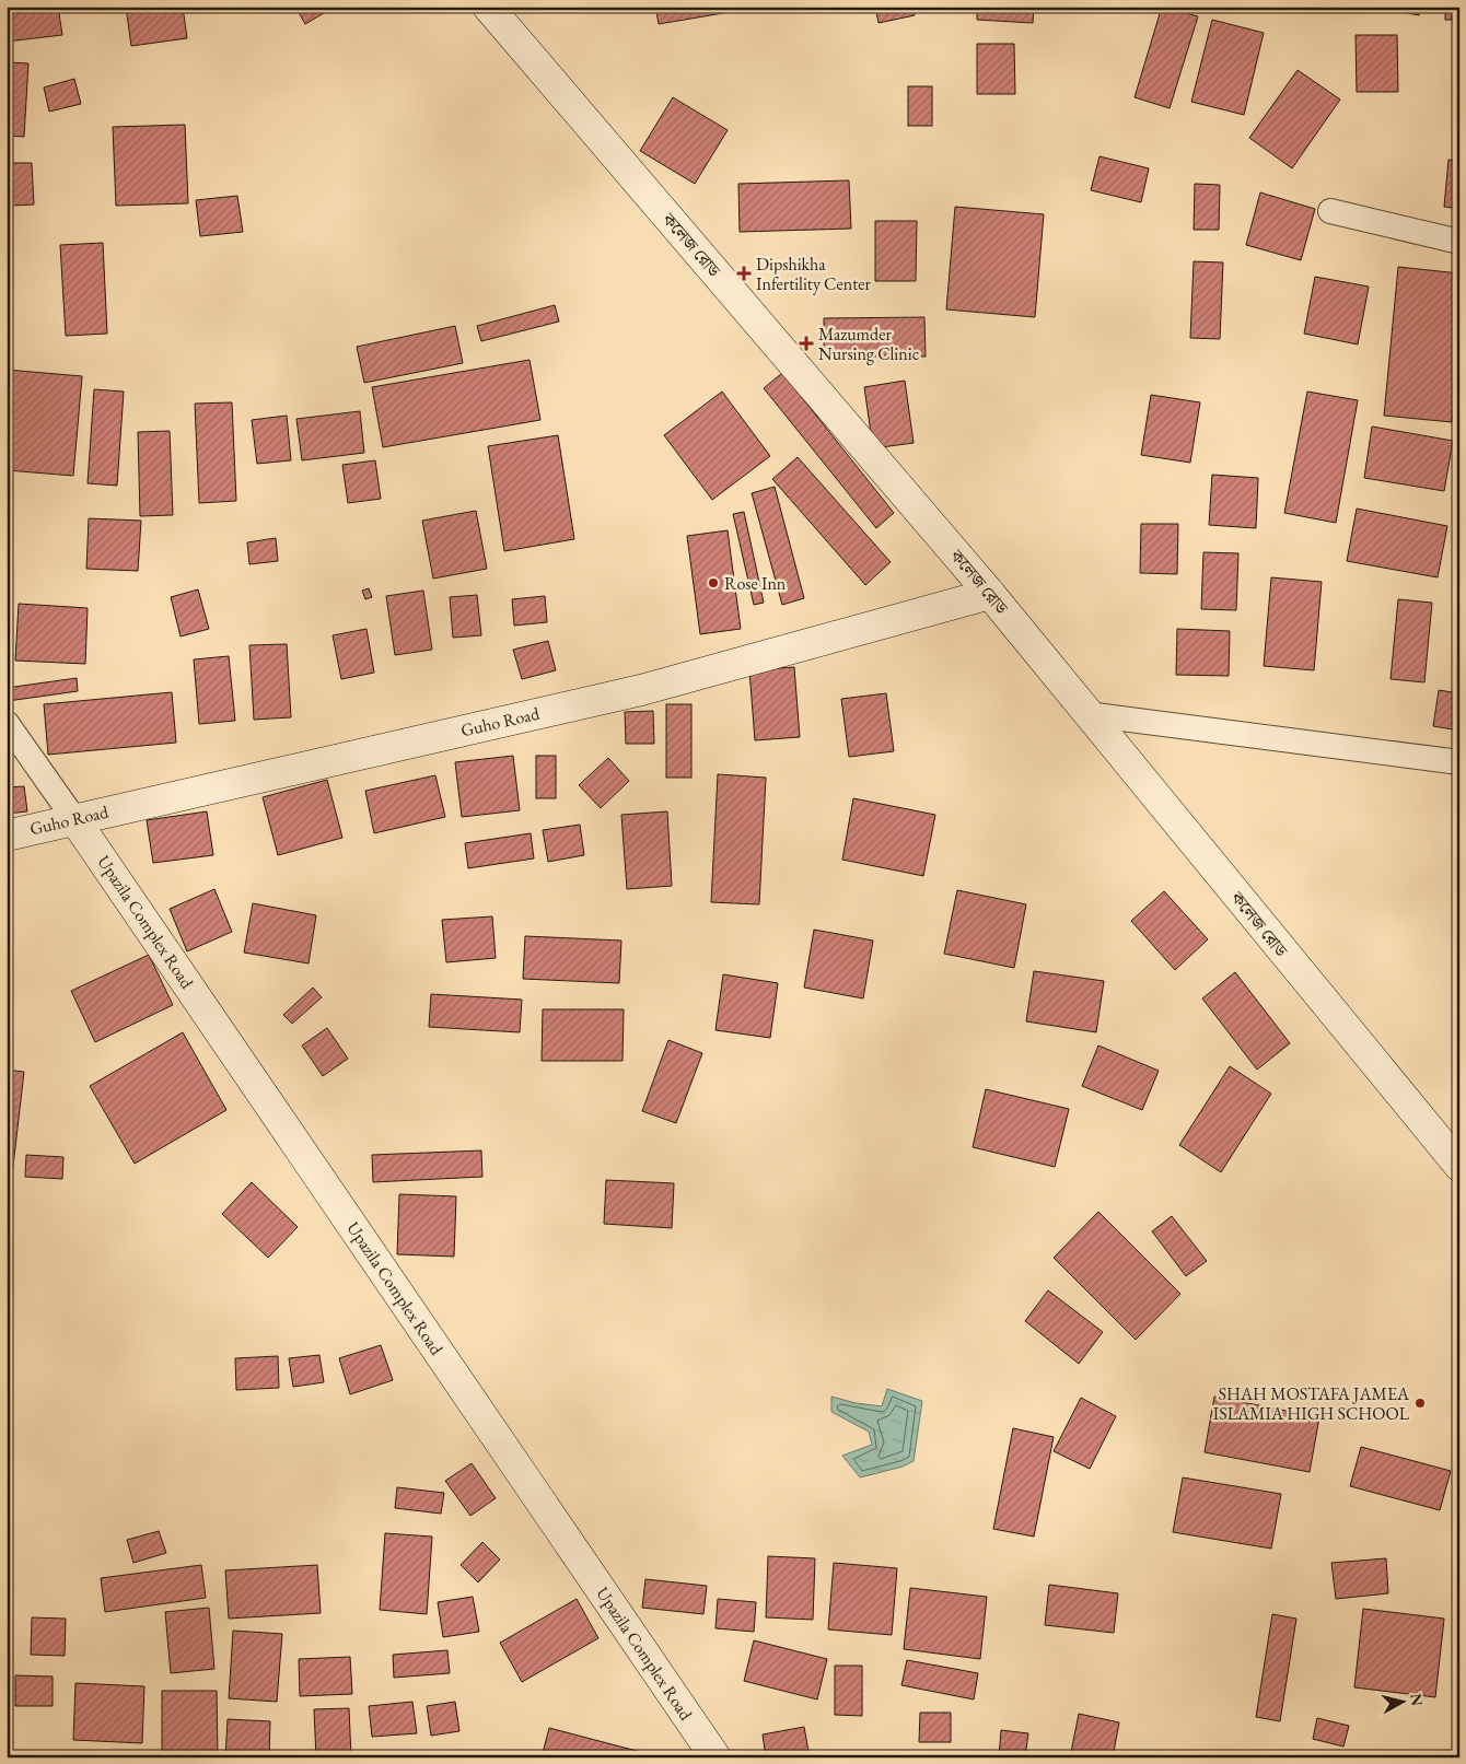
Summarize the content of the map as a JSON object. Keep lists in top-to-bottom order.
{
  "streets": {
    "main road": ["কলেজ রোড", "Guho Road", "Upazila Complex Road"]
  },
  "crossings": [
    ["কলেজ রোড", "Guho Road"],
    ["Guho Road", "Upazila Complex Road"]
  ],
  "places": {
    "health": ["Dipshikha Infertility Center", "Mazumder Nursing Clinic"],
    "other": ["Rose Inn", "SHAH MOSTAFA JAMEA ISLAMIA HIGH SCHOOL"]
  },
  "north": "right"
}
